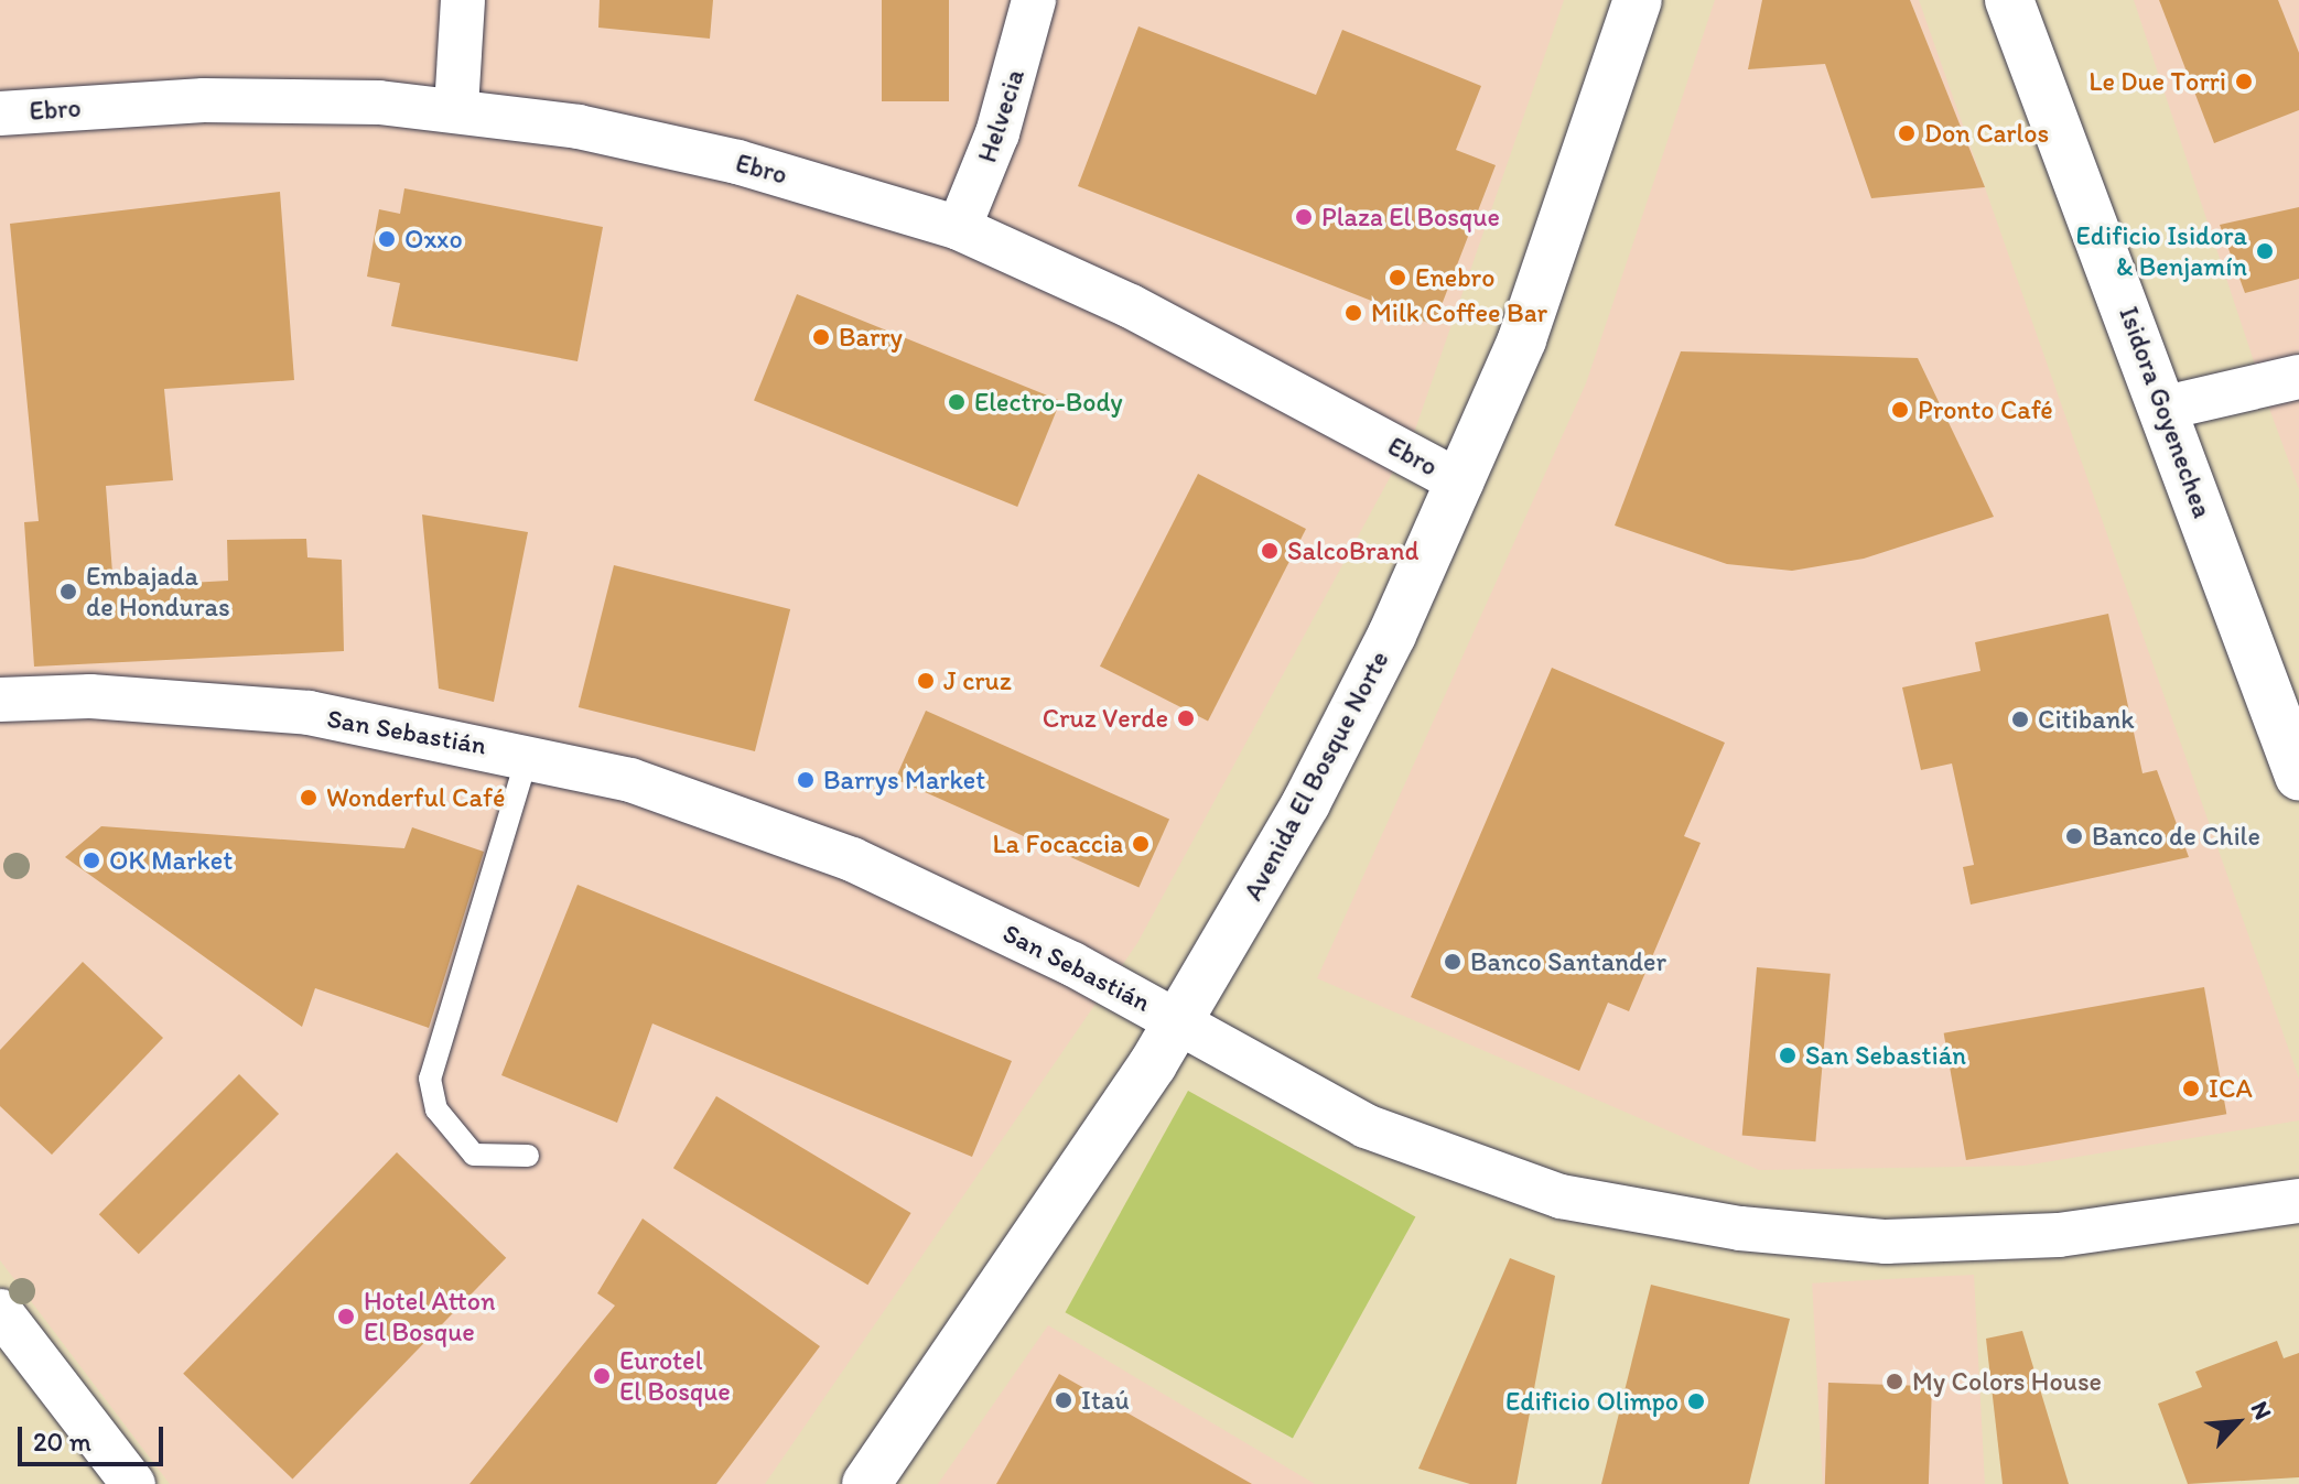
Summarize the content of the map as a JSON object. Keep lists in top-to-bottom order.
{
  "streets": {
    "main road": ["Isidora Goyenechea", "Avenida El Bosque Norte"],
    "street": ["Ebro", "Helvecia", "San Sebastián"]
  },
  "crossings": [
    ["Ebro", "Helvecia"],
    ["Ebro", "Avenida El Bosque Norte"],
    ["San Sebastián", "Avenida El Bosque Norte"]
  ],
  "places": [
    "Le Due Torri",
    "Don Carlos",
    "Plaza El Bosque",
    "Oxxo",
    "Edificio Isidora & Benjamín",
    "Enebro",
    "Milk Coffee Bar",
    "Barry",
    "Electro-Body",
    "Pronto Café",
    "SalcoBrand",
    "Embajada de Honduras",
    "J cruz",
    "Cruz Verde",
    "Citibank",
    "Barrys Market",
    "Wonderful Café",
    "Banco de Chile",
    "La Focaccia",
    "OK Market",
    "Banco Santander",
    "San Sebastián",
    "ICA",
    "Hotel Atton El Bosque",
    "Eurotel El Bosque",
    "My Colors House",
    "Itaú",
    "Edificio Olimpo"
  ],
  "scale_bar": "20 m",
  "north": "top right"
}
